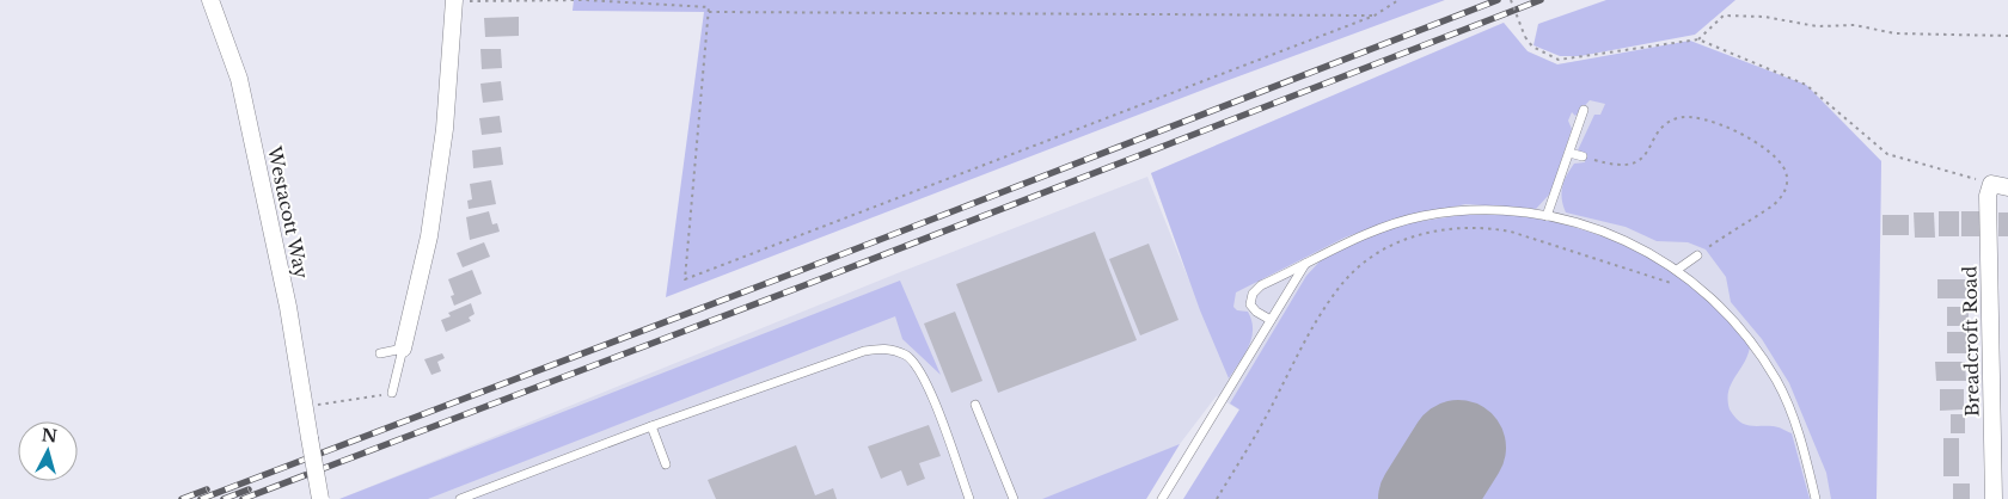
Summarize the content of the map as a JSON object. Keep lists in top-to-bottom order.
{
  "streets": {
    "street": ["Westacott Way", "Breadcroft Road"]
  },
  "north": "top"
}
